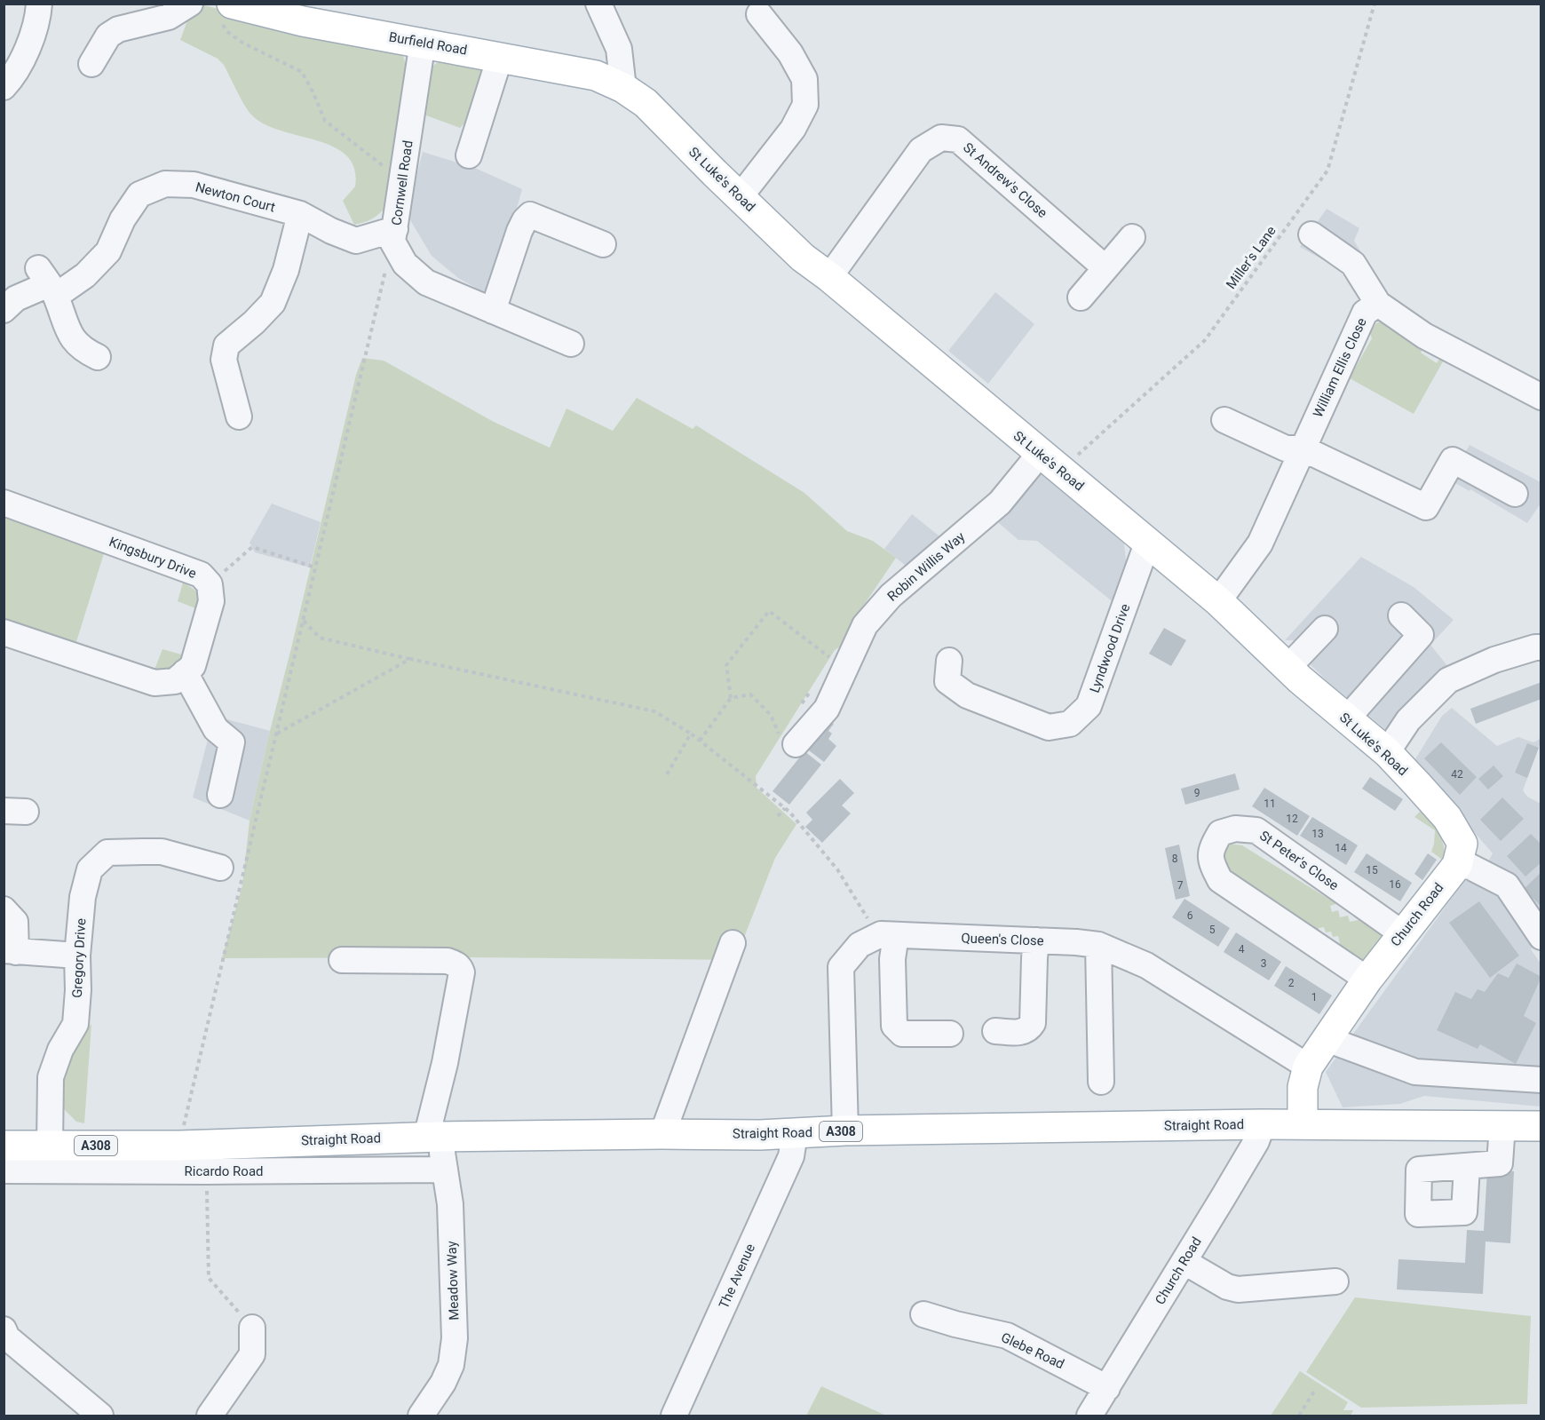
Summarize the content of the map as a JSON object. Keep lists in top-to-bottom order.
{
  "streets": {
    "main road": [
      "Burfield Road",
      "St Luke's Road",
      "Church Road",
      "Straight Road",
      "A308"
    ],
    "street": [
      "St Andrew's Close",
      "Cornwell Road",
      "Newton Court",
      "William Ellis Close",
      "Kingsbury Drive",
      "Robin Willis Way",
      "Lyndwood Drive",
      "St Peter's Close",
      "Queen's Close",
      "Gregory Drive",
      "Ricardo Road",
      "The Avenue",
      "Meadow Way",
      "Glebe Road"
    ],
    "path": ["Miller's Lane"]
  },
  "crossings": [
    ["Burfield Road", "St Luke's Road"],
    ["Burfield Road", "Cornwell Road"],
    ["St Luke's Road", "St Andrew's Close"],
    ["St Luke's Road", "Miller's Lane"],
    ["St Luke's Road", "William Ellis Close"],
    ["St Luke's Road", "Robin Willis Way"],
    ["St Luke's Road", "Lyndwood Drive"],
    ["St Luke's Road", "Church Road"],
    ["Cornwell Road", "Newton Court"],
    ["Miller's Lane", "Robin Willis Way"],
    ["St Peter's Close", "Church Road"],
    ["Church Road", "Queen's Close"],
    ["Church Road", "Straight Road"],
    ["Church Road", "Glebe Road"],
    ["Gregory Drive", "Straight Road"],
    ["Straight Road", "The Avenue"],
    ["Straight Road", "Meadow Way"],
    ["Ricardo Road", "Meadow Way"]
  ],
  "house_numbers": [
    "42",
    "9",
    "11",
    "12",
    "13",
    "14",
    "8",
    "15",
    "16",
    "7",
    "6",
    "5",
    "4",
    "3",
    "2",
    "1"
  ]
}
